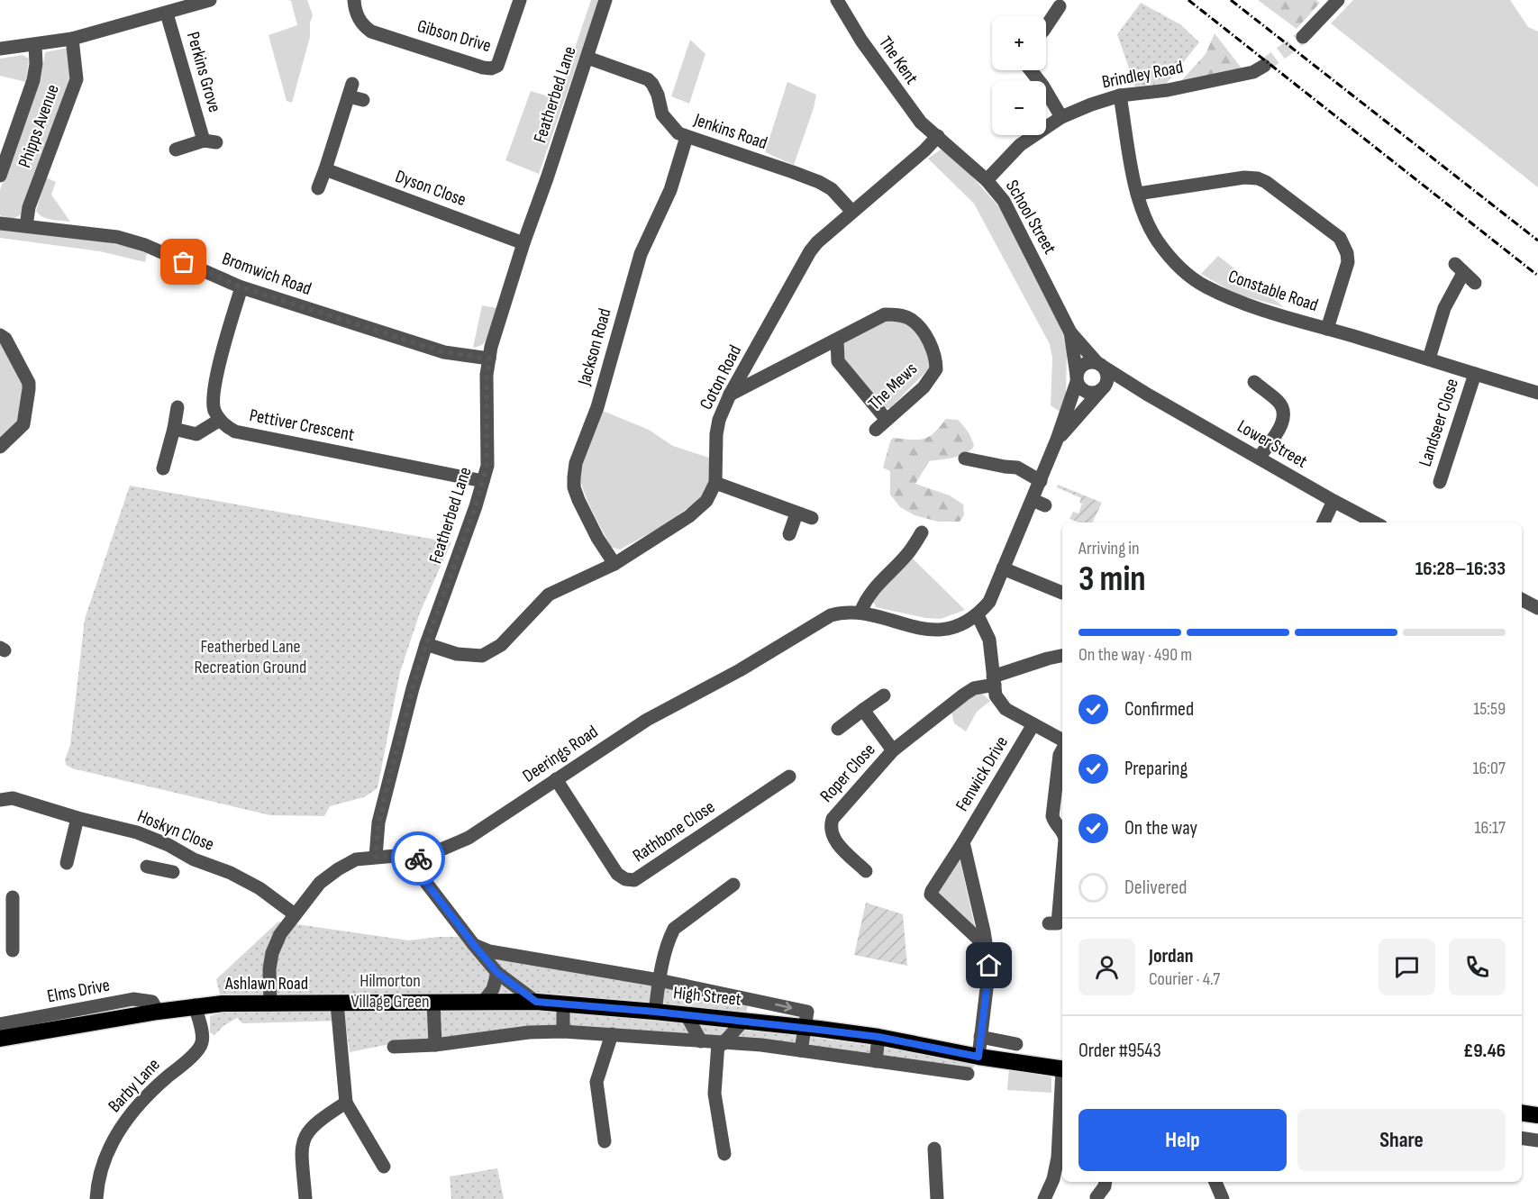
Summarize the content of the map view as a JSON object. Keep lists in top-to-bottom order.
{
  "streets": {
    "highway": ["Ashlawn Road", "High Street"],
    "street": [
      "Gibson Drive",
      "The Kent",
      "Perkins Grove",
      "Brindley Road",
      "Featherbed Lane",
      "Phipps Avenue",
      "Jenkins Road",
      "Dyson Close",
      "School Street",
      "Bromwich Road",
      "Constable Road",
      "Jackson Road",
      "Coton Road",
      "The Mews",
      "Landseer Close",
      "Pettiver Crescent",
      "Lower Street",
      "Deerings Road",
      "Roper Close",
      "Fenwick Drive",
      "Hoskyn Close",
      "Rathbone Close",
      "Elms Drive",
      "Barby Lane"
    ]
  },
  "crossings": [
    ["The Kent", "School Street"],
    ["The Kent", "Coton Road"],
    ["Brindley Road", "School Street"],
    ["Brindley Road", "Constable Road"],
    ["Featherbed Lane", "Jenkins Road"],
    ["Featherbed Lane", "Dyson Close"],
    ["Featherbed Lane", "Bromwich Road"],
    ["Featherbed Lane", "Pettiver Crescent"],
    ["Featherbed Lane", "Deerings Road"],
    ["Phipps Avenue", "Bromwich Road"],
    ["Jenkins Road", "Jackson Road"],
    ["Jenkins Road", "Coton Road"],
    ["School Street", "Coton Road"],
    ["School Street", "Lower Street"],
    ["School Street", "Deerings Road"],
    ["Constable Road", "Landseer Close"],
    ["Deerings Road", "Hoskyn Close"],
    ["Deerings Road", "Rathbone Close"],
    ["Deerings Road", "Ashlawn Road"],
    ["Ashlawn Road", "Elms Drive"],
    ["Ashlawn Road", "High Street"],
    ["Ashlawn Road", "Barby Lane"]
  ],
  "parks": ["Featherbed Lane Recreation Ground", "Hilmorton Village Green"],
  "page": {
    "map_buttons": ["+", "−"],
    "heading": ["3 min", "Arriving in", "16:28–16:33"],
    "panel": [
      "Jordan",
      "Courier · 4.7",
      "Order #9543",
      "£9.46"
    ],
    "bar": "On the way · 490 m",
    "list": [
      ["Confirmed", "15:59"],
      ["Preparing", "16:07"],
      ["On the way", "16:17"],
      "Delivered"
    ],
    "buttons": ["Help", "Share"]
  }
}
